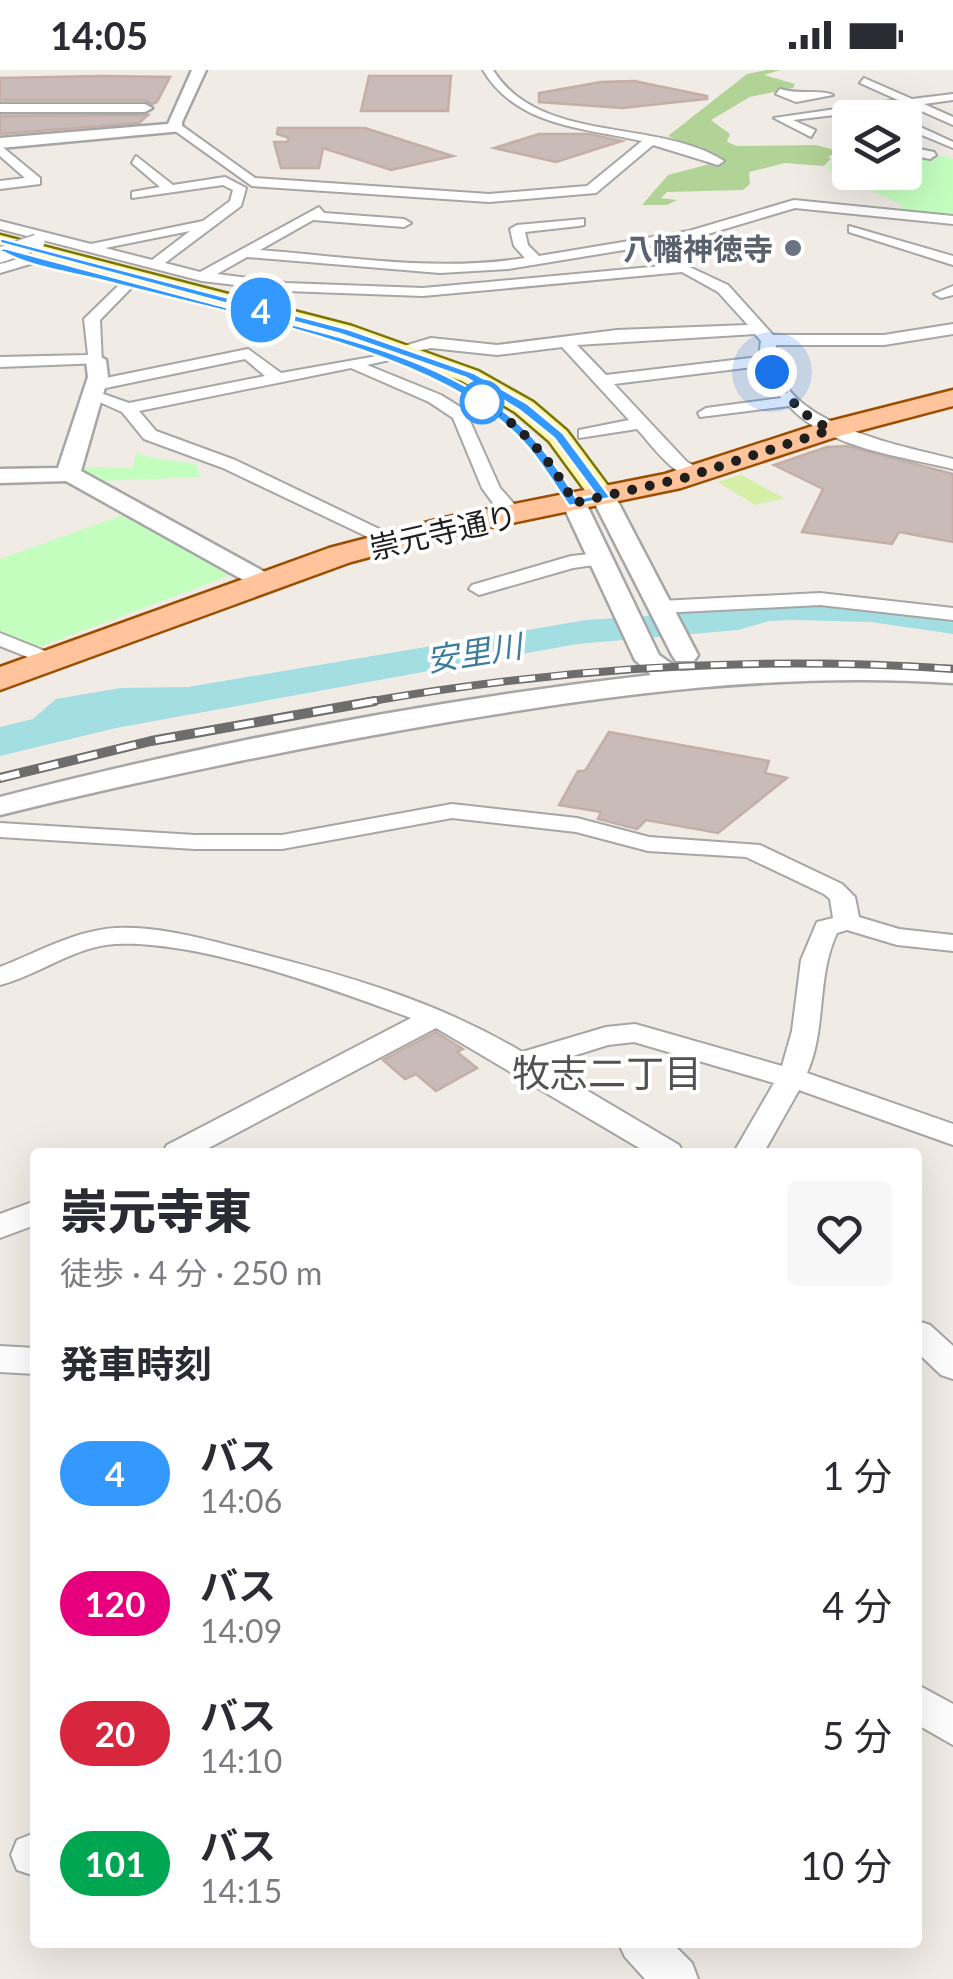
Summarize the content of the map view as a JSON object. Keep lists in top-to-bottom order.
{
  "streets": {
    "main road": ["崇元寺通り"]
  },
  "districts": ["牧志二丁目"],
  "water": ["安里川"],
  "places": ["八幡神徳寺"],
  "lines": ["bus line 4"],
  "page": {
    "status": "14:05",
    "on_map": "4",
    "heading": [
      ["崇元寺東", "徒歩 · 4 分 · 250 m"],
      "発車時刻"
    ],
    "list": [
      {
        "mark": "4",
        "name": "バス",
        "note": "14:06",
        "value": "1 分"
      },
      {
        "mark": "120",
        "name": "バス",
        "note": "14:09",
        "value": "4 分"
      },
      {
        "mark": "20",
        "name": "バス",
        "note": "14:10",
        "value": "5 分"
      },
      {
        "mark": "101",
        "name": "バス",
        "note": "14:15",
        "value": "10 分"
      }
    ]
  }
}
